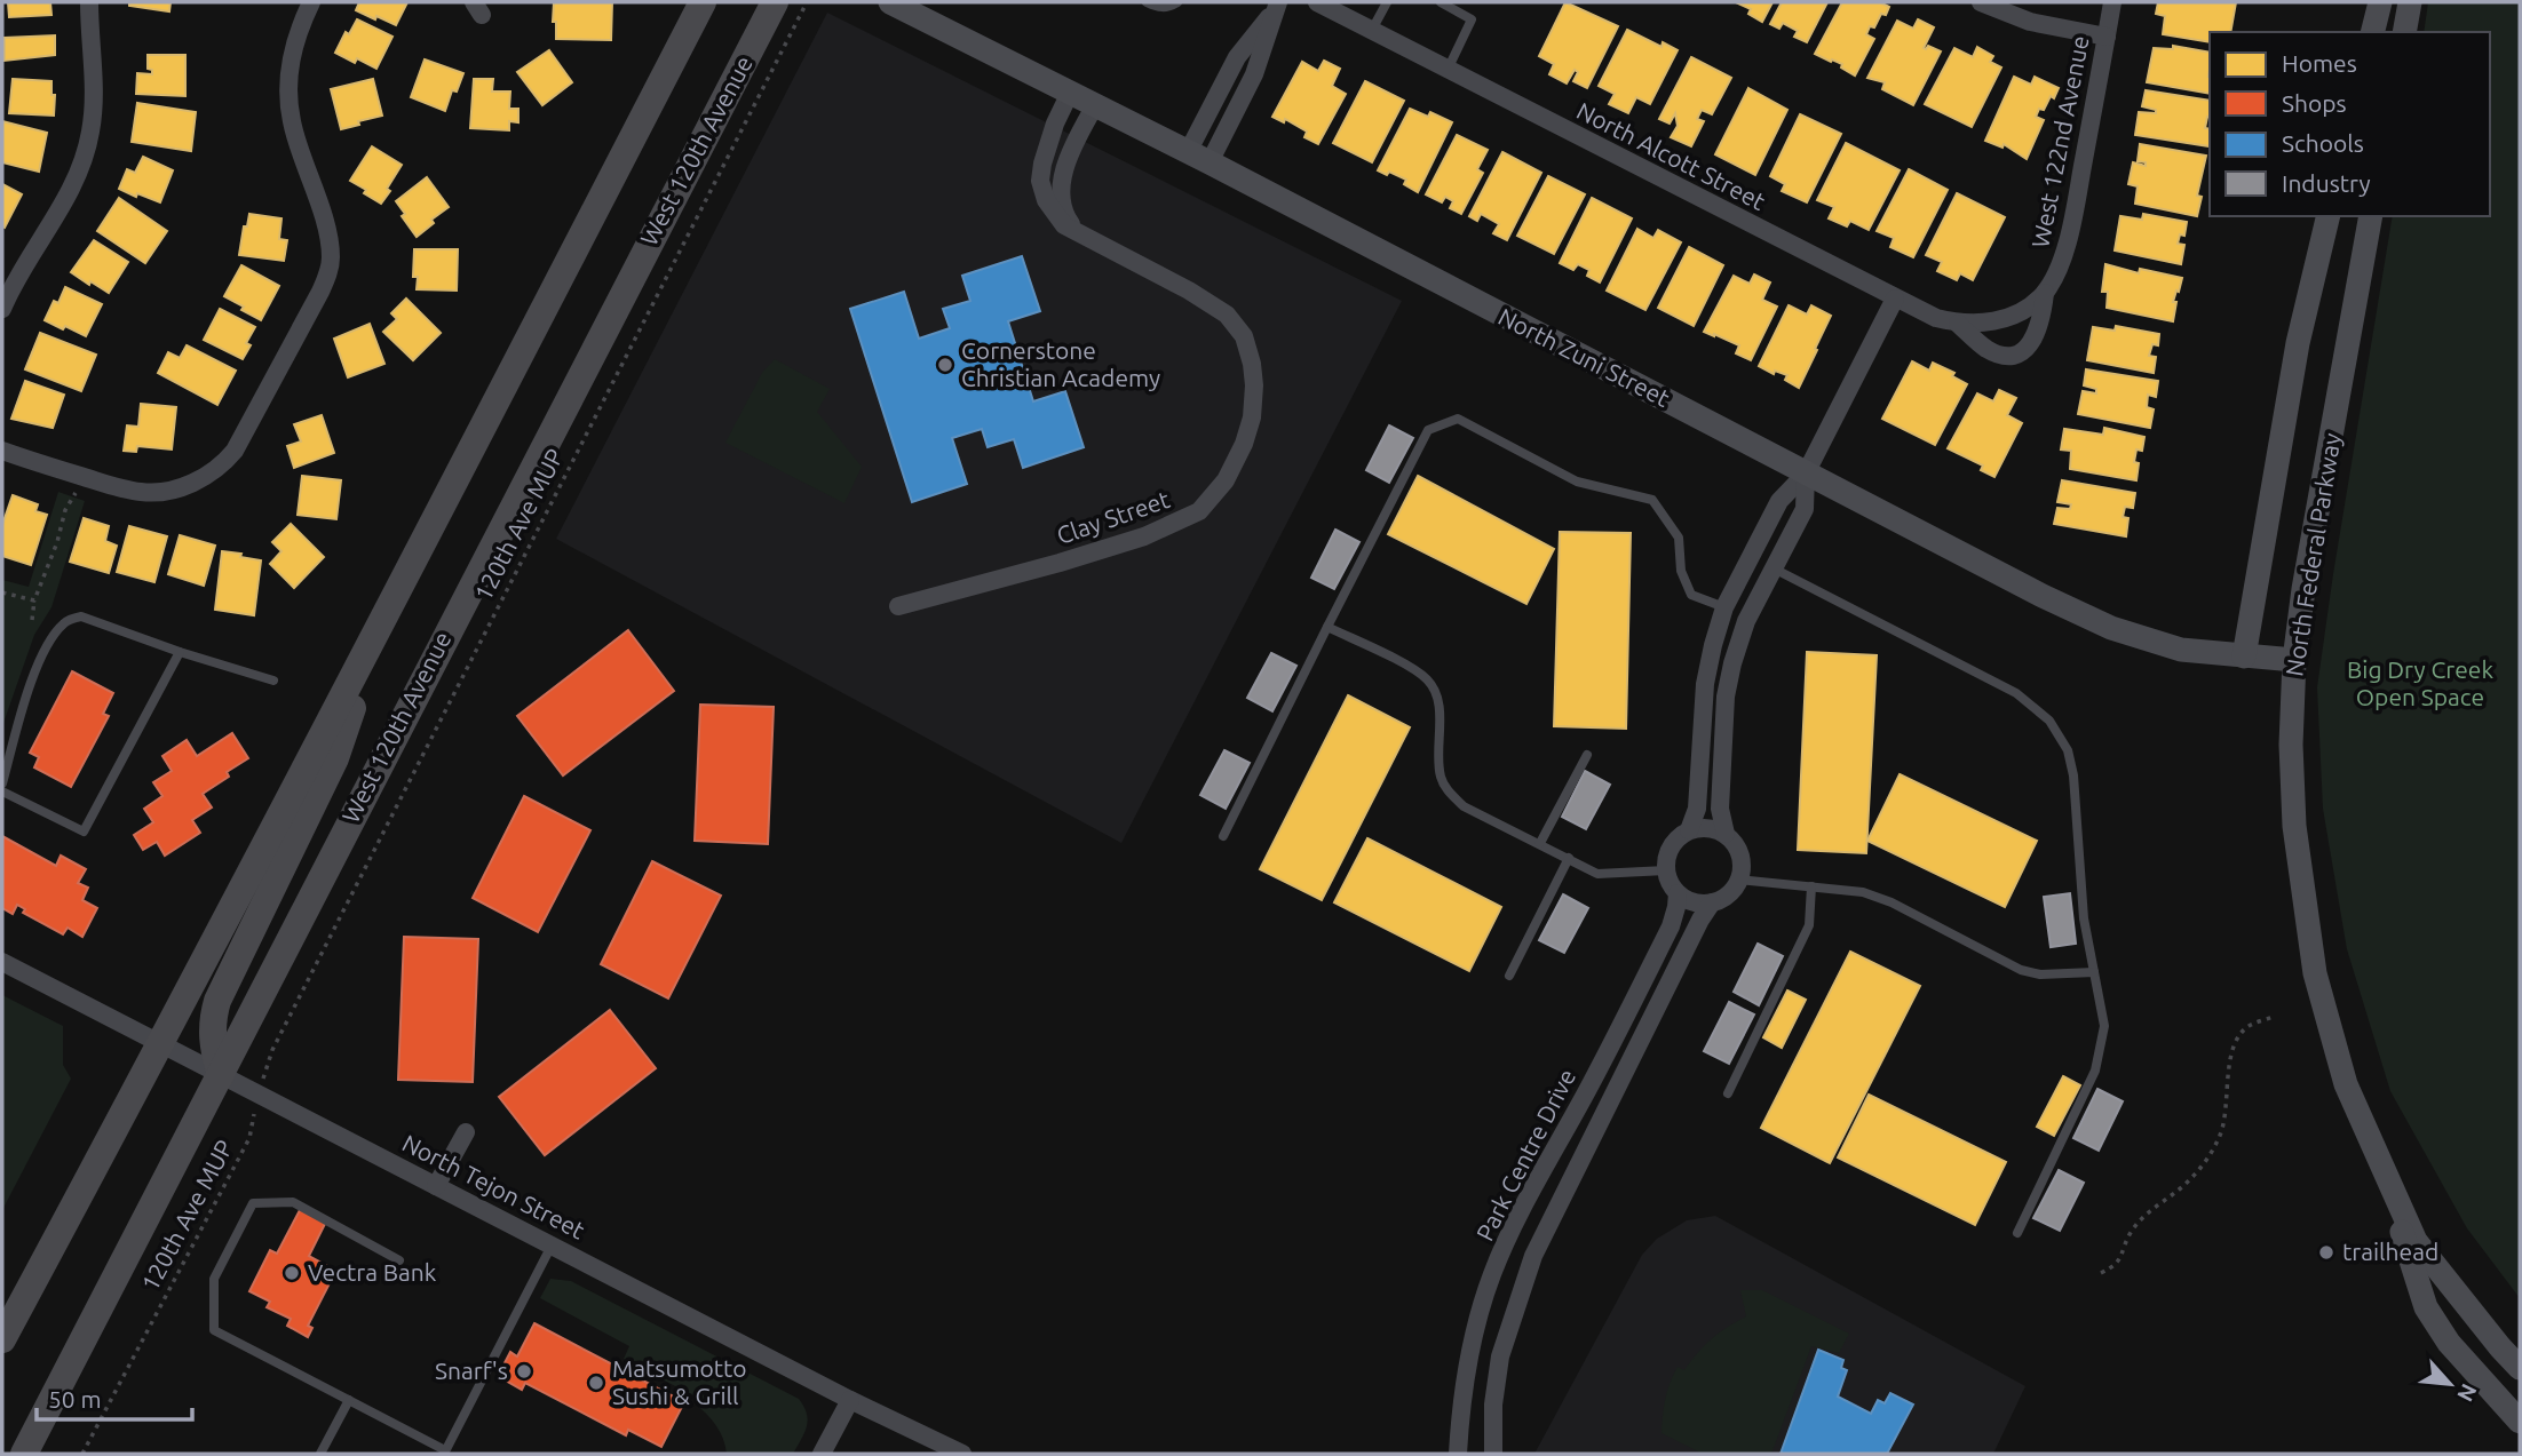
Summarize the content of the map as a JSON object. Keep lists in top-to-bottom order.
{
  "streets": {
    "main road": ["West 120th Avenue", "North Zuni Street", "North Federal Parkway"],
    "street": [
      "West 122nd Avenue",
      "North Alcott Street",
      "Clay Street",
      "Park Centre Drive",
      "North Tejon Street"
    ],
    "path": ["120th Ave MUP"]
  },
  "crossings": [
    ["West 122nd Avenue", "North Alcott Street"],
    ["West 120th Avenue", "North Tejon Street"],
    ["North Zuni Street", "Clay Street"],
    ["North Zuni Street", "North Federal Parkway"],
    ["120th Ave MUP", "North Tejon Street"]
  ],
  "parks": ["Big Dry Creek Open Space"],
  "places": [
    "Cornerstone Christian Academy",
    "trailhead",
    "Vectra Bank",
    "Snarf's",
    "Matsumotto Sushi & Grill"
  ],
  "legend": [
    "Homes",
    "Shops",
    "Schools",
    "Industry"
  ],
  "scale_bar": "50 m",
  "north": "bottom right"
}
